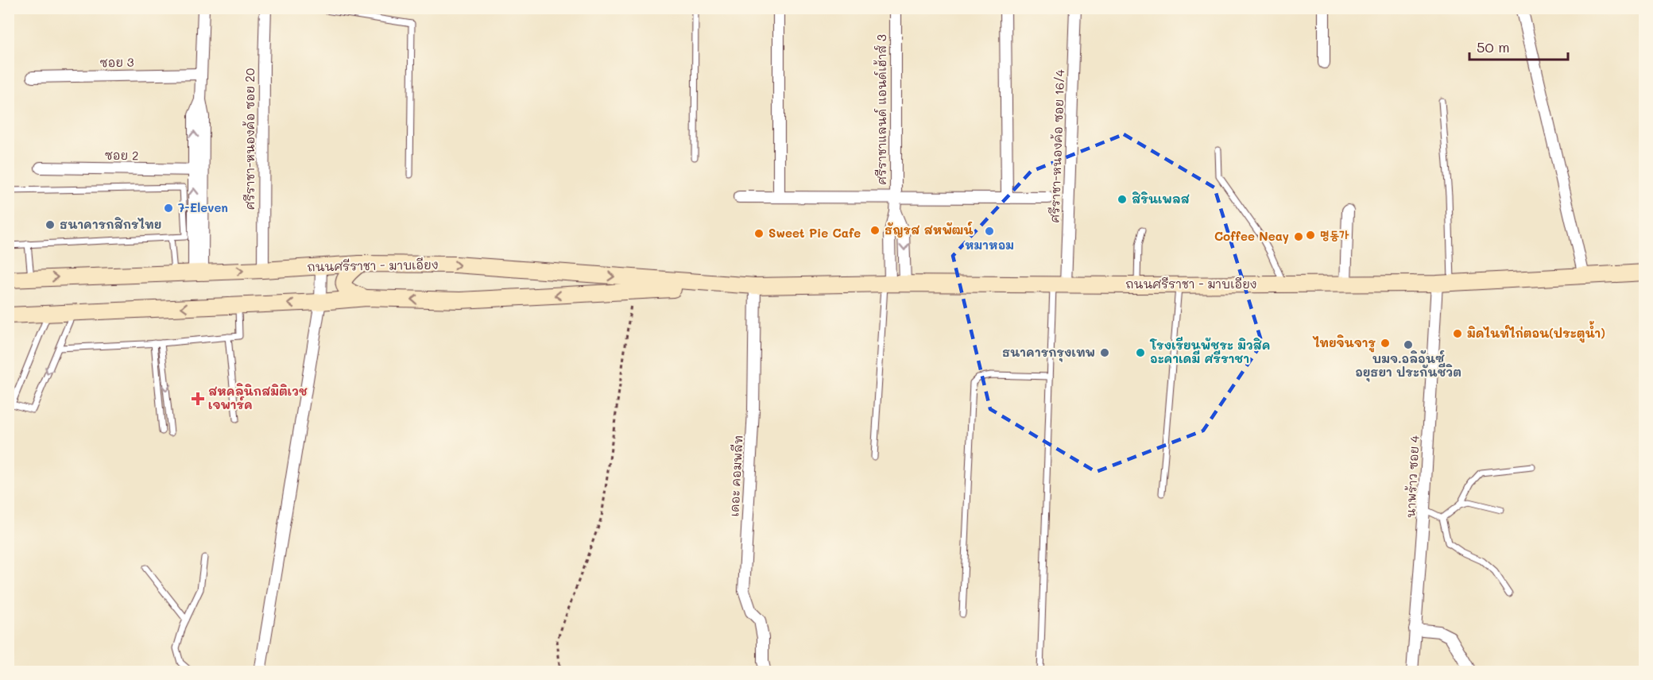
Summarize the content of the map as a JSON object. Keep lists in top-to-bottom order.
{
  "streets": {
    "main road": ["ถนนศรีราชา - มาบเอียง"],
    "street": [
      "ซอย 3",
      "ศรีราชาแลนด์ แอนด์เฮ้าส์ 3",
      "ศรีราชา-หนองค้อ ซอย 20",
      "ศรีราชา-หนองค้อ ซอย 16/4",
      "ซอย 2",
      "เดอะ คอมพลีท",
      "นาพร้าว ซอย 4"
    ]
  },
  "crossings": [
    ["ศรีราชาแลนด์ แอนด์เฮ้าส์ 3", "ถนนศรีราชา - มาบเอียง"],
    ["ศรีราชา-หนองค้อ ซอย 20", "ถนนศรีราชา - มาบเอียง"],
    ["ศรีราชา-หนองค้อ ซอย 16/4", "ถนนศรีราชา - มาบเอียง"],
    ["ถนนศรีราชา - มาบเอียง", "เดอะ คอมพลีท"],
    ["ถนนศรีราชา - มาบเอียง", "นาพร้าว ซอย 4"]
  ],
  "places": {
    "other": [
      "สิรินเพลส",
      "7-Eleven",
      "ธนาคารกสิกรไทย",
      "ธัญรส สหพัฒน์",
      "หมาหอม",
      "Sweet Pie Cafe",
      "명동가",
      "Coffee Neay",
      "มิดไนท์ไก่ตอน(ประตูน้ำ)",
      "ไทยจินจารู",
      "บมจ.อลิอันซ์ อยุธยา ประกันชีวิต",
      "ธนาคารกรุงเทพ",
      "โรงเรียนพัชระ มิวสิค อะคาเดมี ศรีราชา"
    ],
    "health": ["สหคลินิกสมิติเวช เจพาร์ค"]
  },
  "scale_bar": "50 m"
}
